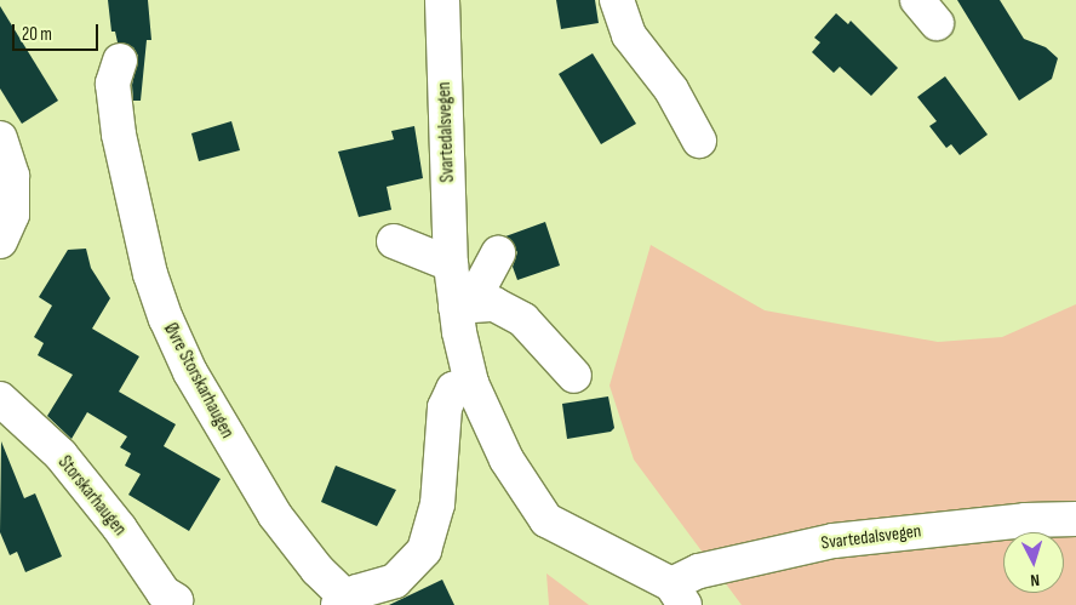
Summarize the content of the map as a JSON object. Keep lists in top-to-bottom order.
{
  "streets": {
    "street": ["Svartedalsvegen", "Øvre Storskarhaugen", "Storskarhaugen"]
  },
  "crossings": [
    ["Svartedalsvegen", "Øvre Storskarhaugen"]
  ],
  "scale_bar": "20 m",
  "north": "bottom"
}
